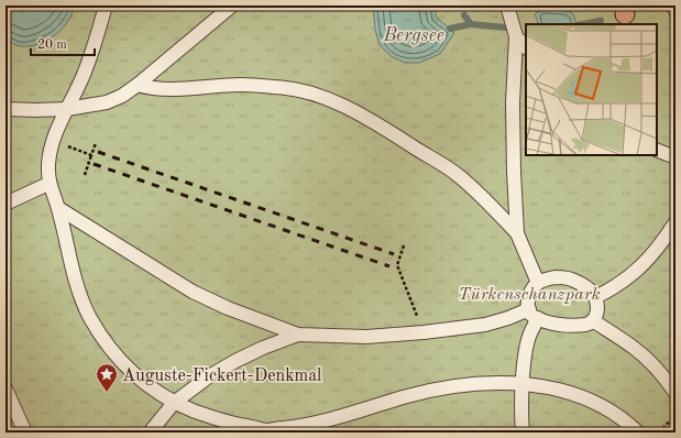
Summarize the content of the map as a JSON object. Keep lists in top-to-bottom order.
{
  "water": ["Bergsee"],
  "parks": ["Türkenschanzpark"],
  "places": {
    "place": ["Auguste-Fickert-Denkmal"]
  },
  "scale_bar": "20 m"
}
